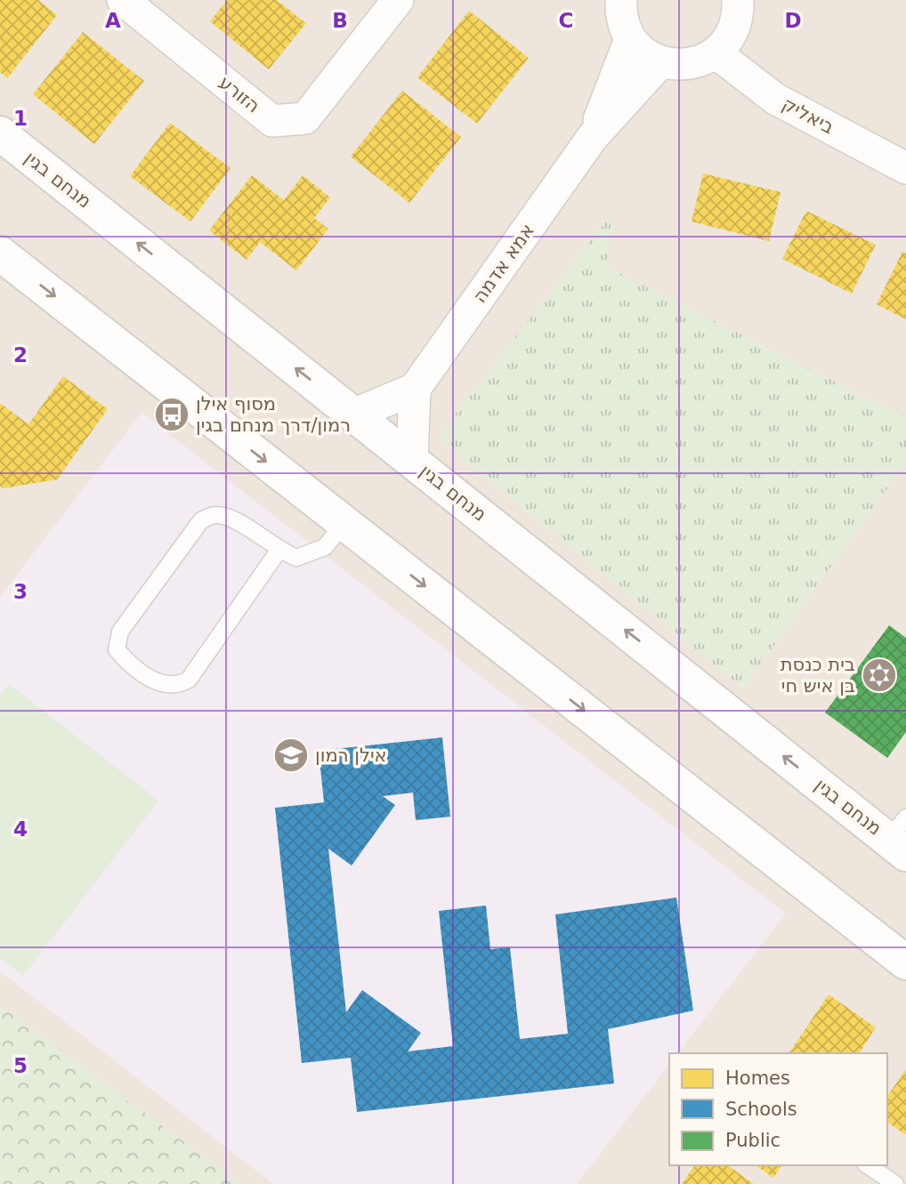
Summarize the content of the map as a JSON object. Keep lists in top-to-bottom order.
{
  "streets": {
    "main road": ["מנחם בגין"],
    "street": ["הזורע", "ביאליק", "אמא אדמה"]
  },
  "places": {
    "bus stop": ["מסוף אילן רמון/דרך מנחם בגין"],
    "synagogue": ["בית כנסת בן איש חי"],
    "school or university": ["אילן רמון"]
  },
  "legend": ["Homes", "Schools", "Public"],
  "grid": {
    "columns": [
      "A",
      "B",
      "C",
      "D"
    ],
    "rows": [
      "1",
      "2",
      "3",
      "4",
      "5"
    ]
  }
}
